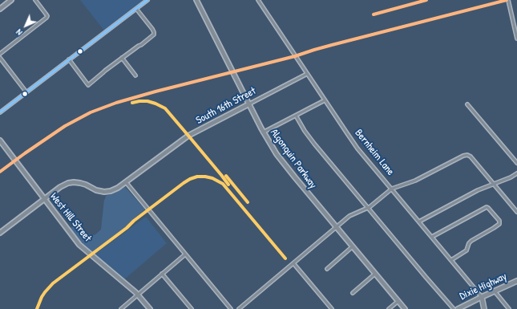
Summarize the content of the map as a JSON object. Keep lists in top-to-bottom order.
{
  "streets": {
    "main road": ["Bernheim Lane", "Dixie Highway"],
    "street": ["South 16th Street", "Algonquin Parkway", "West Hill Street"]
  },
  "crossings": [
    ["South 16th Street", "Bernheim Lane"],
    ["South 16th Street", "Algonquin Parkway"],
    ["South 16th Street", "West Hill Street"],
    ["Bernheim Lane", "Dixie Highway"]
  ],
  "north": "bottom left"
}
